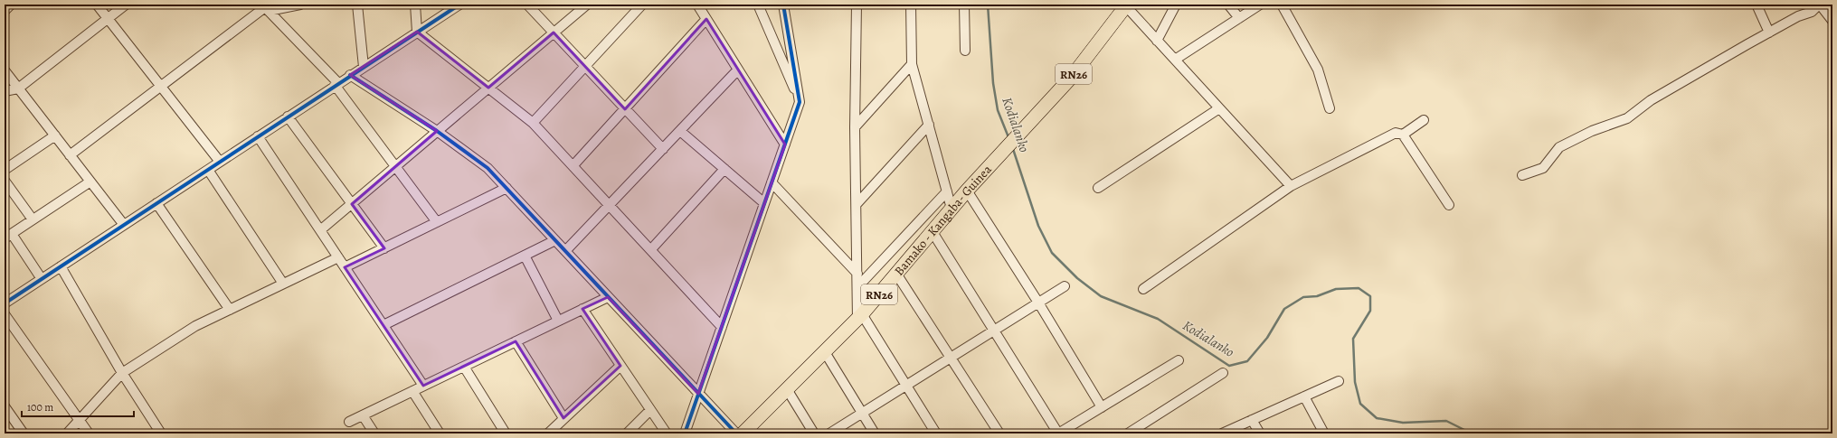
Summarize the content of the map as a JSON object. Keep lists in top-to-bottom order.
{
  "streets": {
    "main road": ["RN26", "Bamako - Kangaba- Guinea"]
  },
  "water": ["Kodialanko"],
  "scale_bar": "100 m"
}
